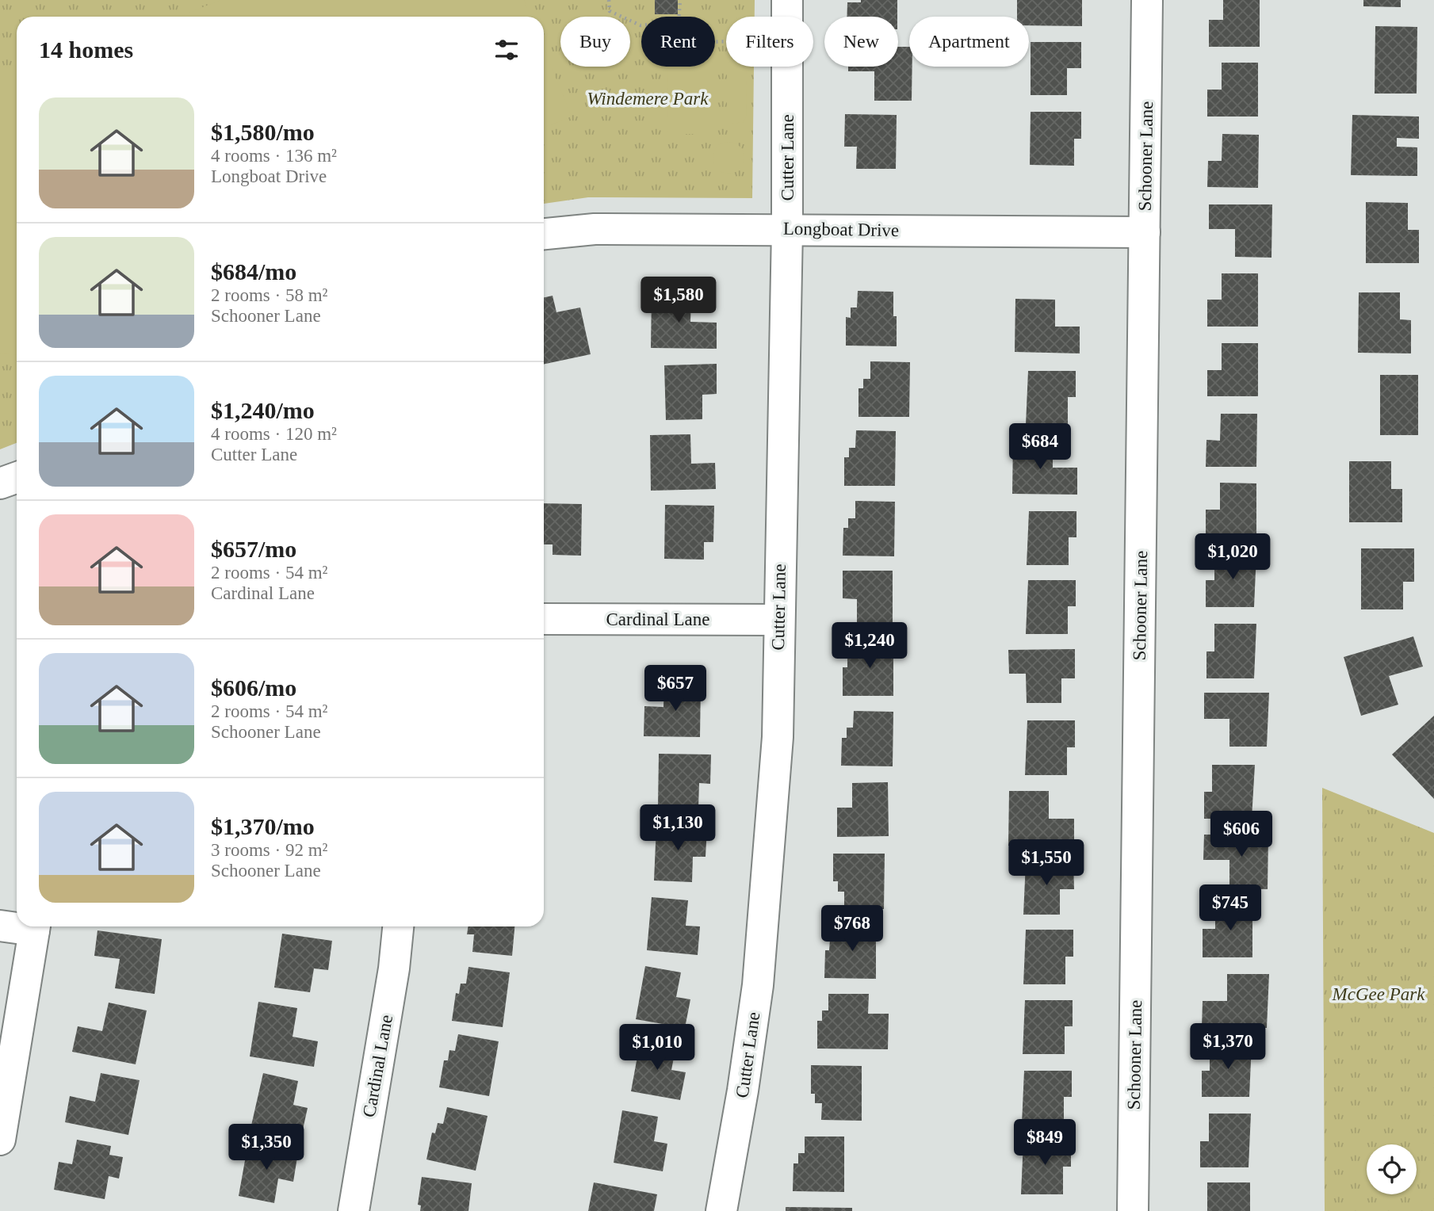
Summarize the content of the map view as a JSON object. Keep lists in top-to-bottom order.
{
  "streets": {
    "street": [
      "Schooner Lane",
      "Cutter Lane",
      "Longboat Drive",
      "Cardinal Lane"
    ]
  },
  "crossings": [
    ["Schooner Lane", "Longboat Drive"],
    ["Cutter Lane", "Longboat Drive"],
    ["Cutter Lane", "Cardinal Lane"]
  ],
  "parks": ["Windemere Park", "McGee Park"],
  "page": {
    "chip": [
      "Buy",
      "Rent",
      "Filters",
      "New",
      "Apartment"
    ],
    "heading": "14 homes",
    "list": [
      {
        "name": "$1,580/mo",
        "note": "4 rooms · 136 m² · Longboat Drive"
      },
      {
        "name": "$684/mo",
        "note": "2 rooms · 58 m² · Schooner Lane"
      },
      {
        "name": "$1,240/mo",
        "note": "4 rooms · 120 m² · Cutter Lane"
      },
      {
        "name": "$657/mo",
        "note": "2 rooms · 54 m² · Cardinal Lane"
      },
      {
        "name": "$606/mo",
        "note": "2 rooms · 54 m² · Schooner Lane"
      },
      {
        "name": "$1,370/mo",
        "note": "3 rooms · 92 m² · Schooner Lane"
      }
    ],
    "price": [
      "$1,580",
      "$684",
      "$1,020",
      "$1,240",
      "$657",
      "$1,130",
      "$606",
      "$1,550",
      "$745",
      "$768",
      "$1,370",
      "$1,010",
      "$849",
      "$1,350"
    ]
  }
}
